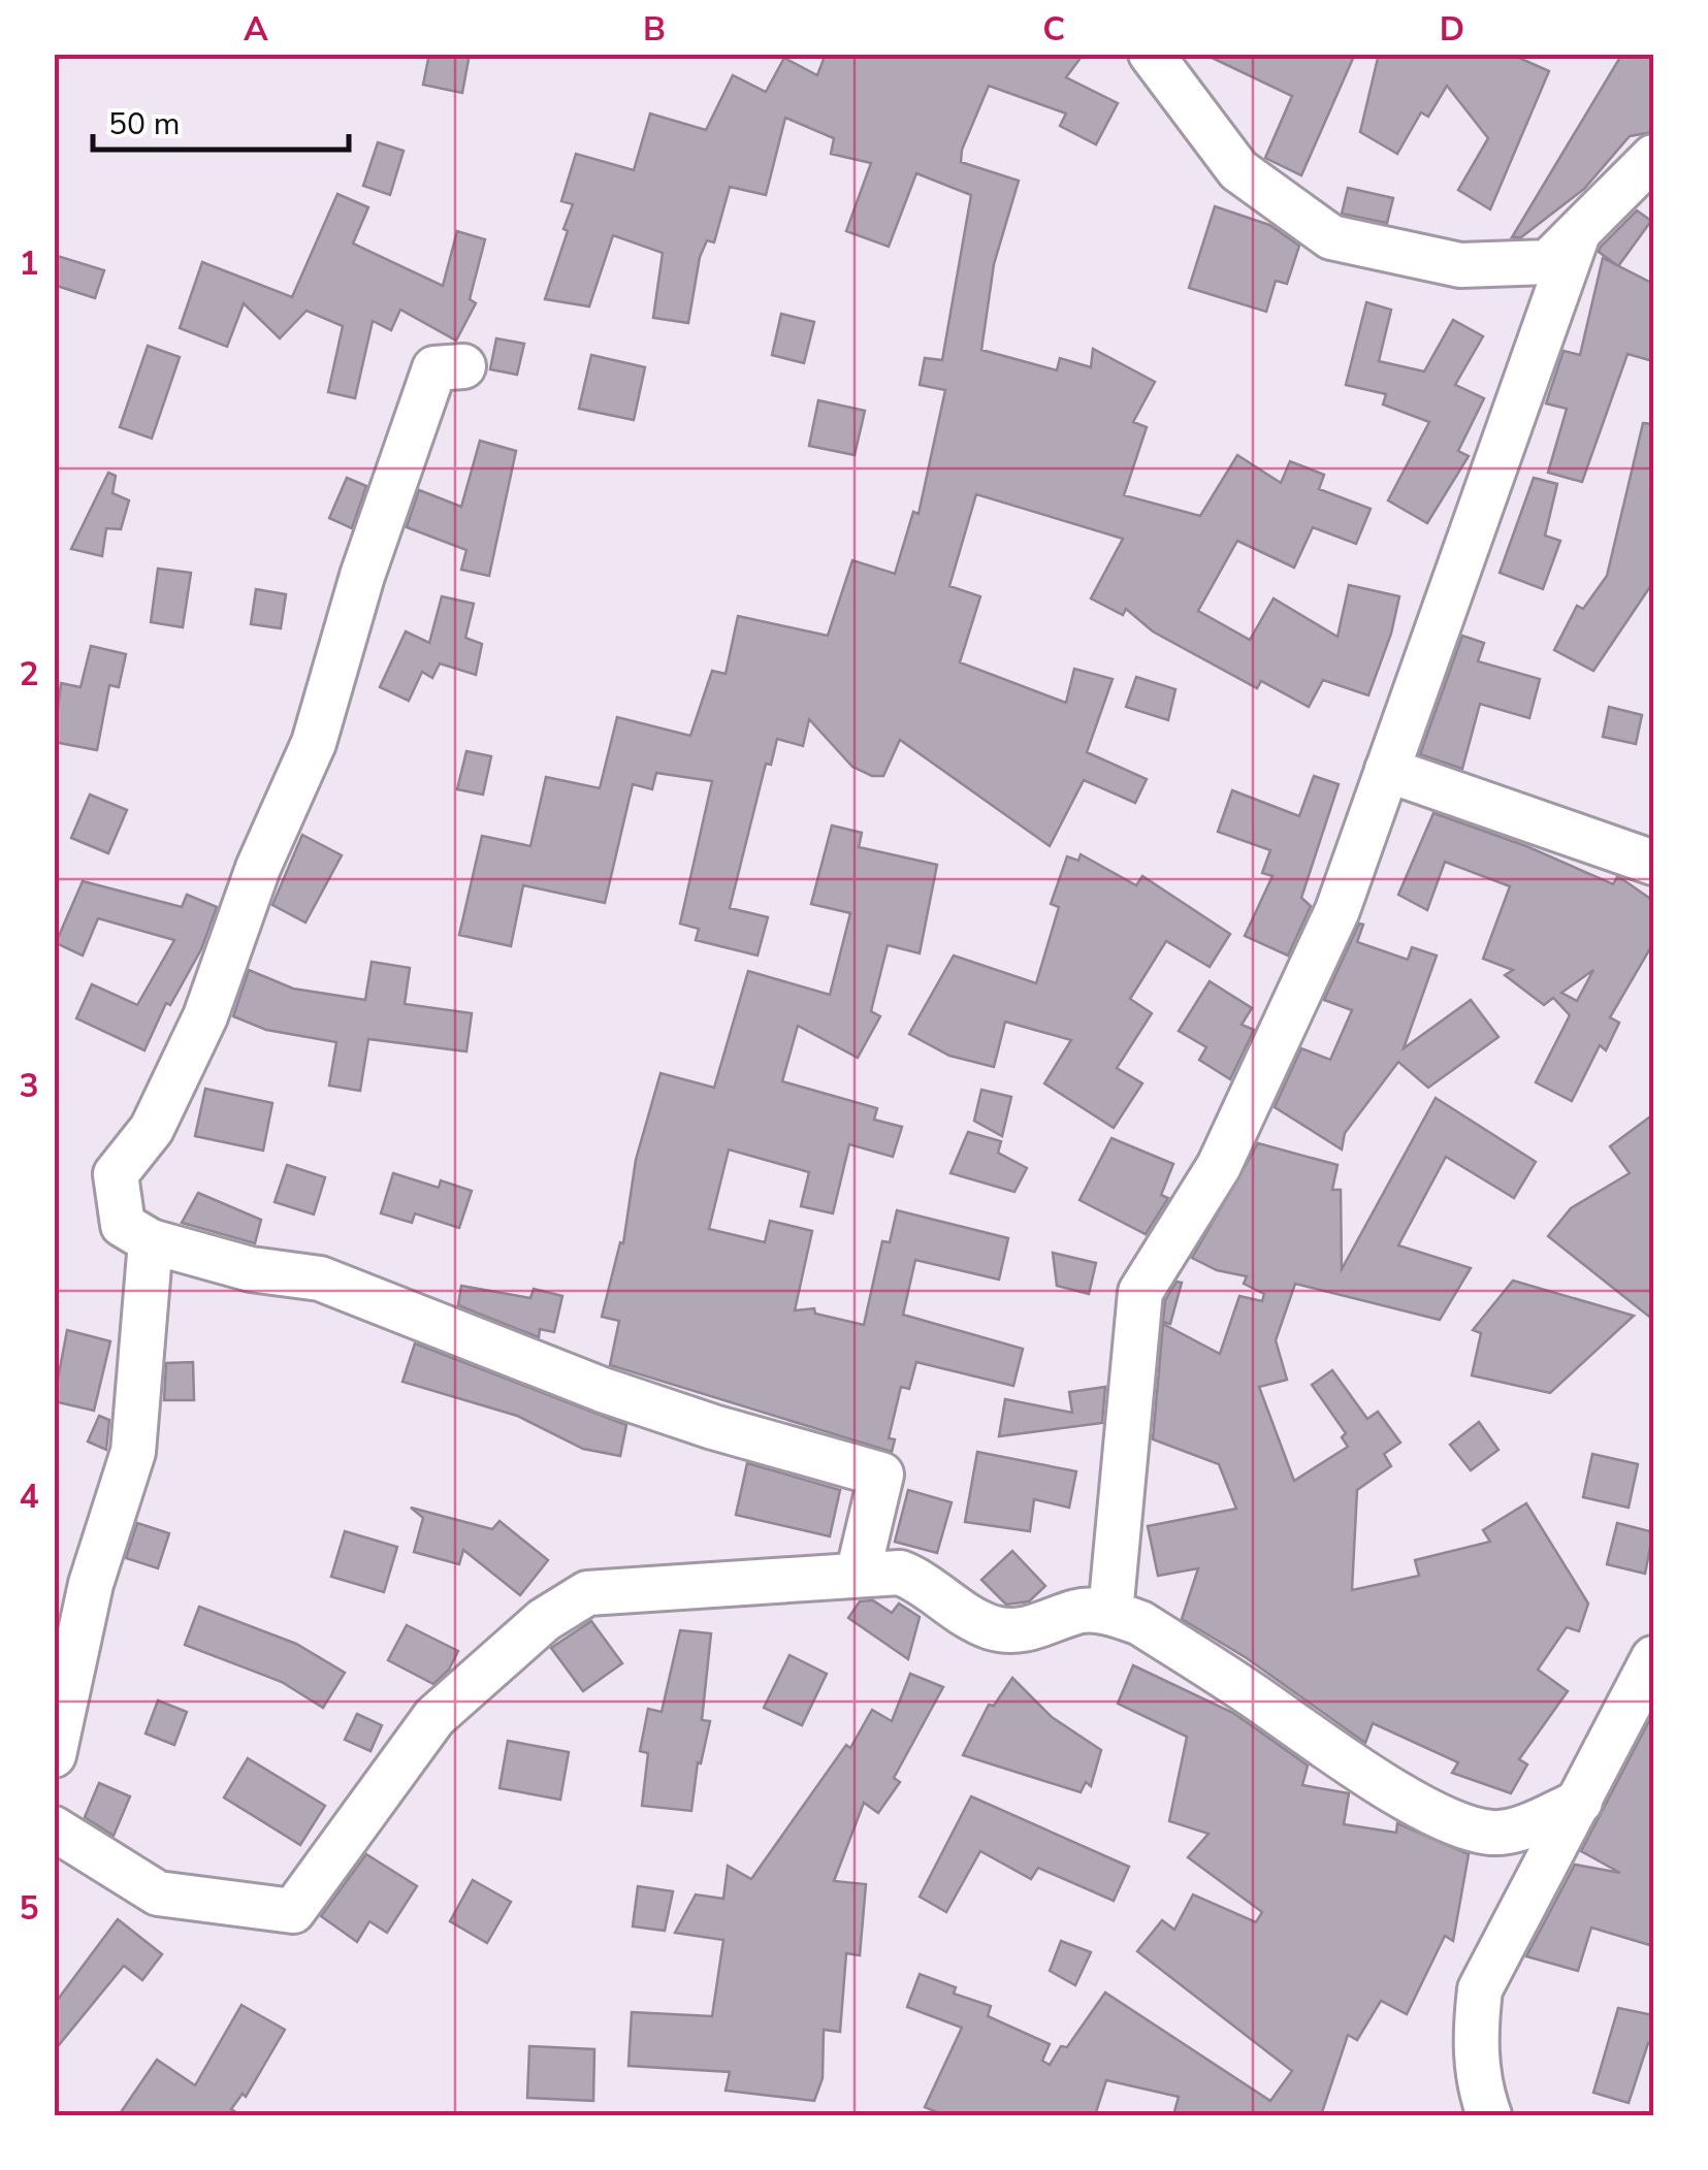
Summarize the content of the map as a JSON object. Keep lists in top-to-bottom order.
{
  "scale_bar": "50 m",
  "grid": {
    "columns": [
      "A",
      "B",
      "C",
      "D"
    ],
    "rows": [
      "1",
      "2",
      "3",
      "4",
      "5"
    ]
  }
}
